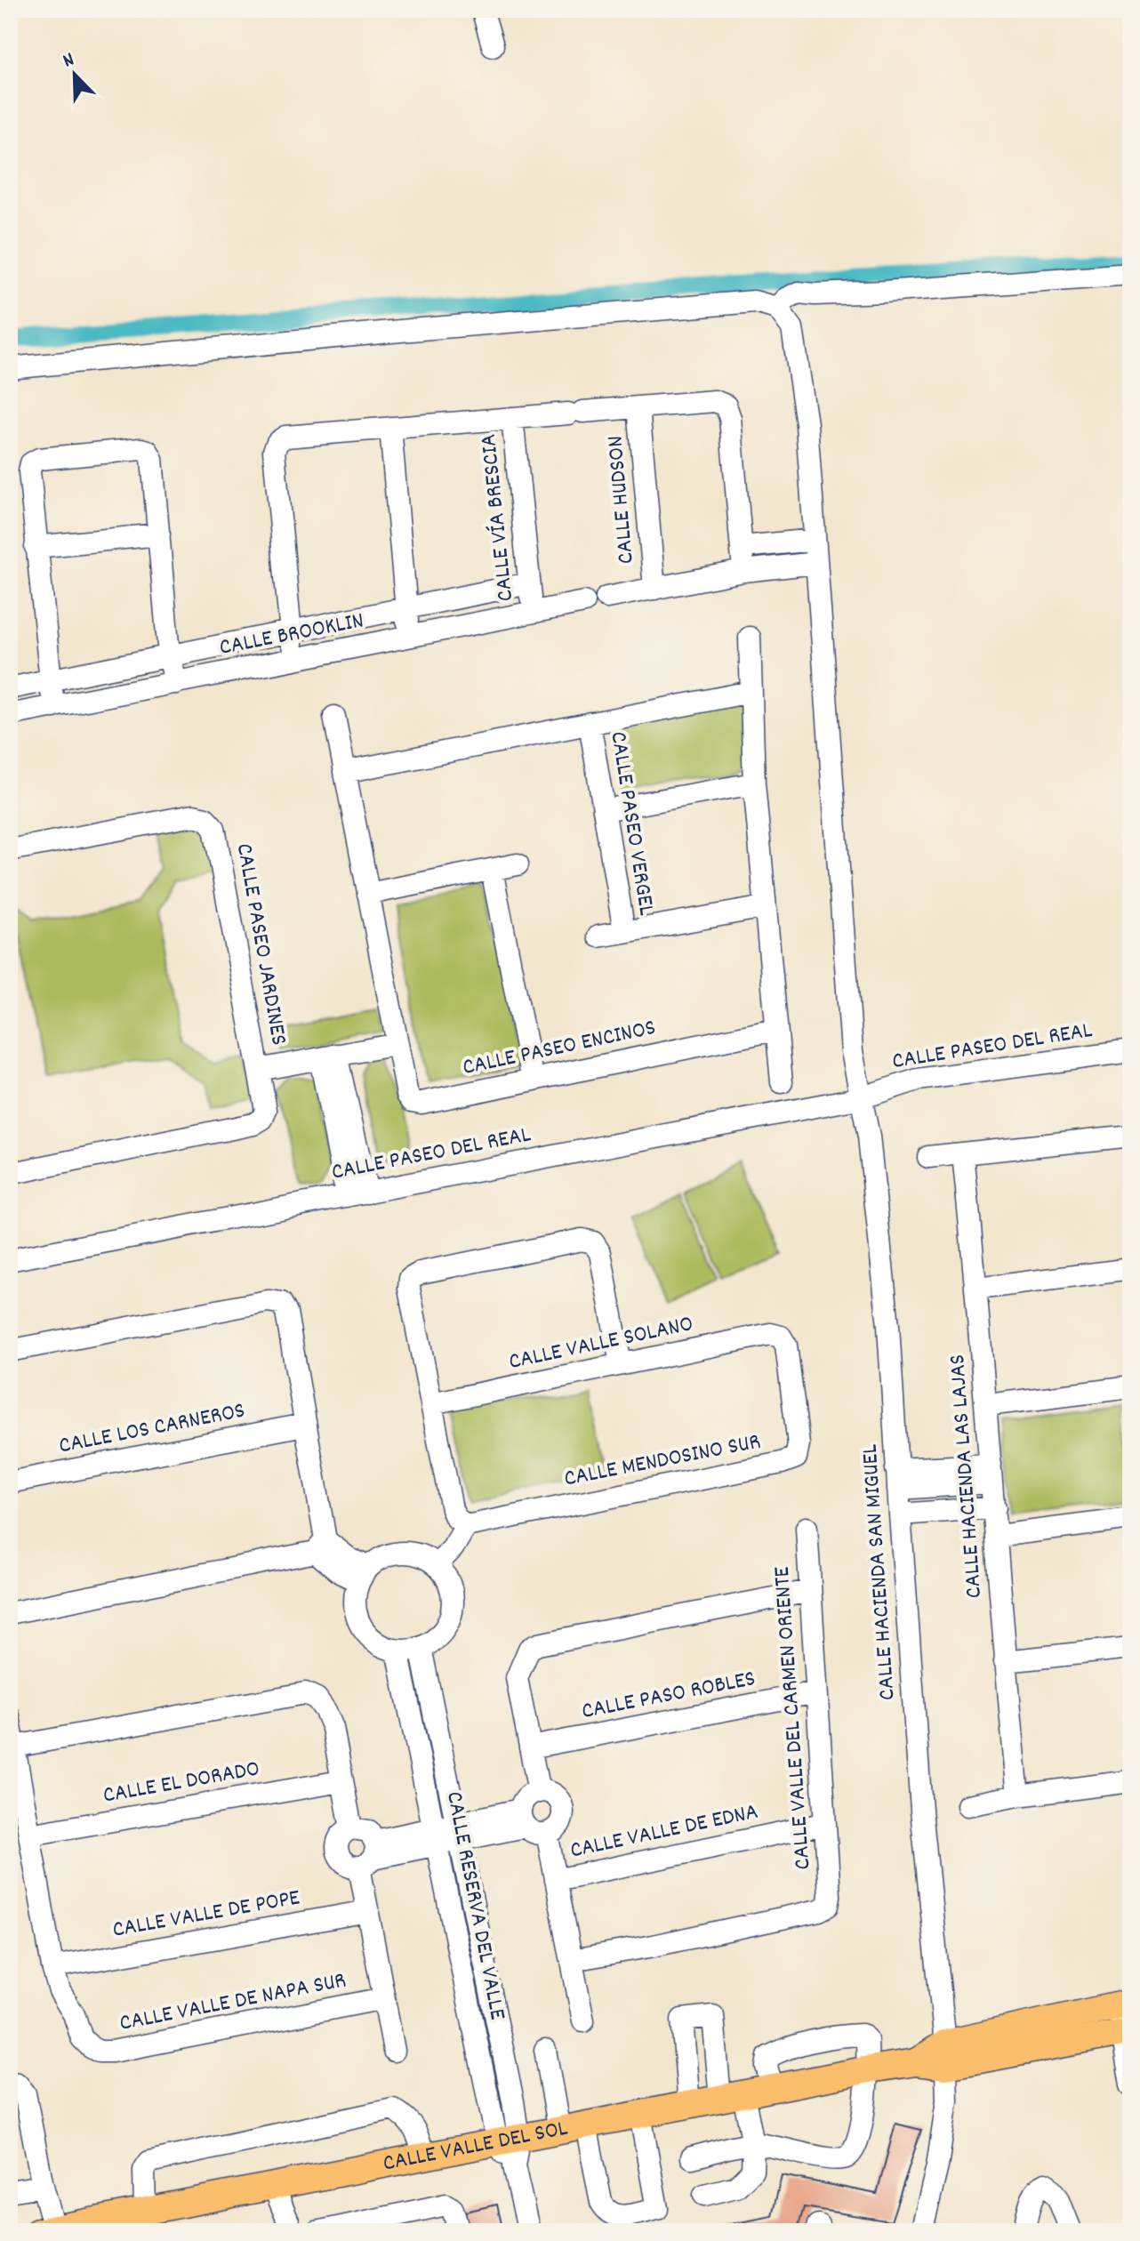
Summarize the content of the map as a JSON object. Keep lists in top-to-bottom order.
{
  "streets": {
    "main road": ["CALLE VALLE DEL SOL"],
    "street": [
      "CALLE HUDSON",
      "CALLE VÍA BRESCIA",
      "CALLE BROOKLIN",
      "CALLE PASEO VERGEL",
      "CALLE PASEO JARDINES",
      "CALLE PASEO DEL REAL",
      "CALLE PASEO ENCINOS",
      "CALLE VALLE SOLANO",
      "CALLE LOS CARNEROS",
      "CALLE MENDOSINO SUR",
      "CALLE HACIENDA LAS LAJAS",
      "CALLE HACIENDA SAN MIGUEL",
      "CALLE PASO ROBLES",
      "CALLE VALLE DEL CARMEN ORIENTE",
      "CALLE EL DORADO",
      "CALLE VALLE DE EDNA",
      "CALLE RESERVA DEL VALLE",
      "CALLE VALLE DE POPE",
      "CALLE VALLE DE NAPA SUR"
    ]
  },
  "crossings": [
    ["CALLE HUDSON", "CALLE VÍA BRESCIA"],
    ["CALLE VÍA BRESCIA", "CALLE BROOKLIN"],
    ["CALLE PASEO DEL REAL", "CALLE HACIENDA SAN MIGUEL"],
    ["CALLE VALLE SOLANO", "CALLE MENDOSINO SUR"],
    ["CALLE HACIENDA SAN MIGUEL", "CALLE VALLE DEL SOL"],
    ["CALLE PASO ROBLES", "CALLE VALLE DEL CARMEN ORIENTE"],
    ["CALLE VALLE DEL CARMEN ORIENTE", "CALLE VALLE DE EDNA"],
    ["CALLE RESERVA DEL VALLE", "CALLE VALLE DEL SOL"],
    ["CALLE VALLE DE POPE", "CALLE VALLE DE NAPA SUR"]
  ],
  "north": "top left"
}
